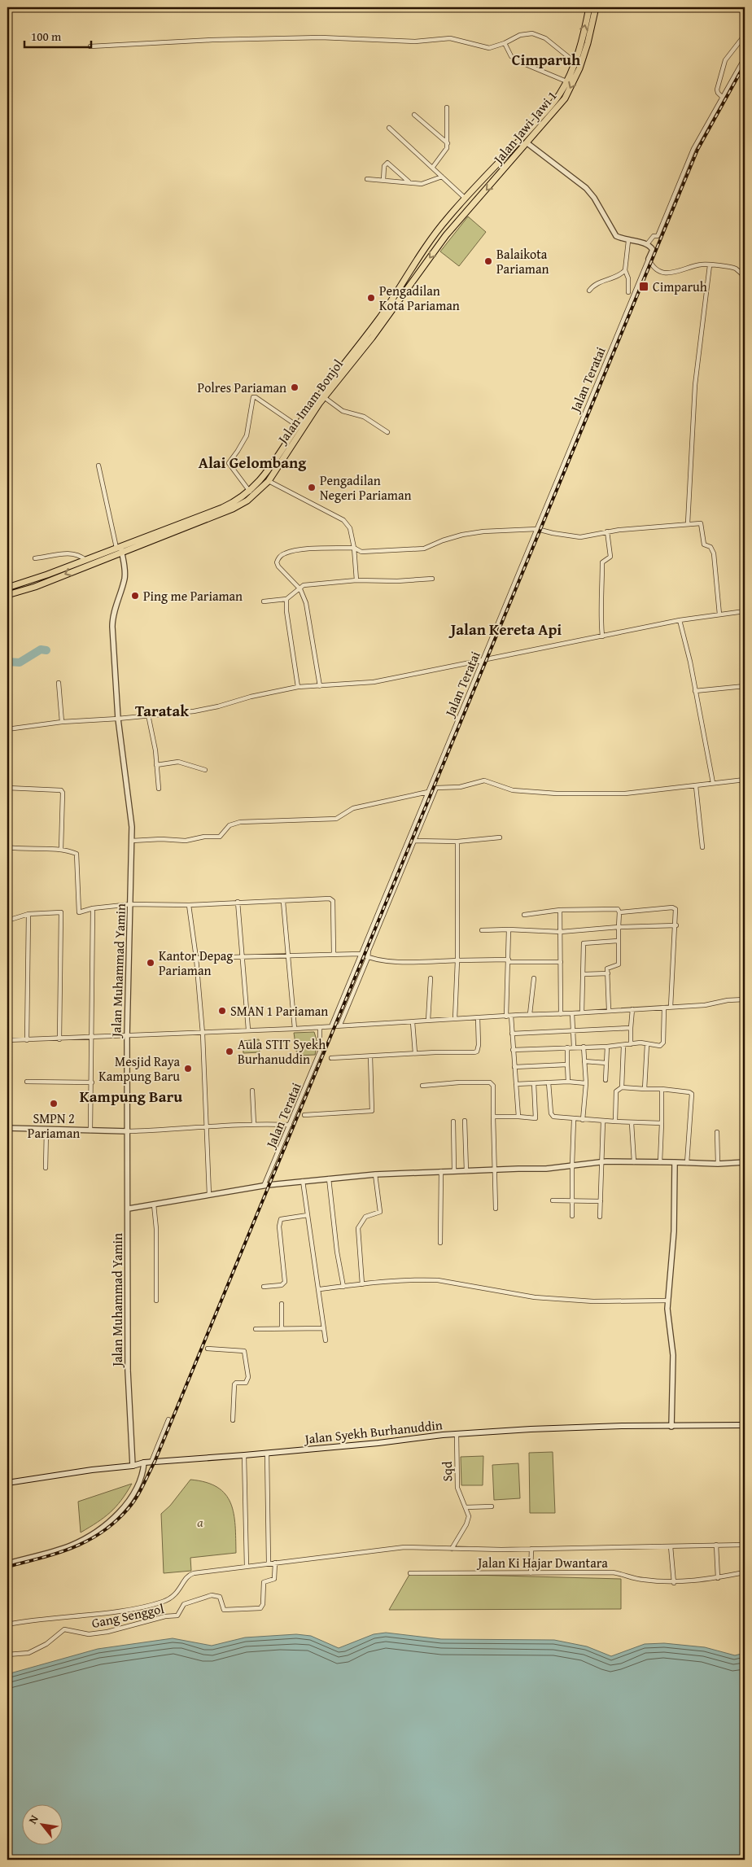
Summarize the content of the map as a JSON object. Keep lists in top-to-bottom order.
{
  "streets": {
    "main road": ["Jalan Jawi-Jawi 1", "Jalan Imam Bonjol", "Jalan Syekh Burhanuddin"],
    "street": [
      "Jalan Teratai",
      "Jalan Muhammad Yamin",
      "Sqd",
      "Jalan Ki Hajar Dwantara",
      "Gang Senggol"
    ]
  },
  "crossings": [
    ["Jalan Jawi-Jawi 1", "Jalan Imam Bonjol"],
    ["Jalan Imam Bonjol", "Jalan Muhammad Yamin"],
    ["Jalan Muhammad Yamin", "Jalan Syekh Burhanuddin"],
    ["Jalan Syekh Burhanuddin", "Sqd"]
  ],
  "districts": [
    "Cimparuh",
    "Alai Gelombang",
    "Jalan Kereta Api",
    "Taratak",
    "Kampung Baru"
  ],
  "parks": ["a"],
  "places": {
    "other": [
      "Balaikota Pariaman",
      "Pengadilan Kota Pariaman",
      "Polres Pariaman",
      "Pengadilan Negeri Pariaman",
      "Ping me Pariaman",
      "Kantor Depag Pariaman",
      "SMAN 1 Pariaman",
      "Aula STIT Syekh Burhanuddin",
      "Mesjid Raya Kampung Baru",
      "SMPN 2 Pariaman"
    ],
    "transit": ["Cimparuh"]
  },
  "scale_bar": "100 m",
  "north": "top left"
}
